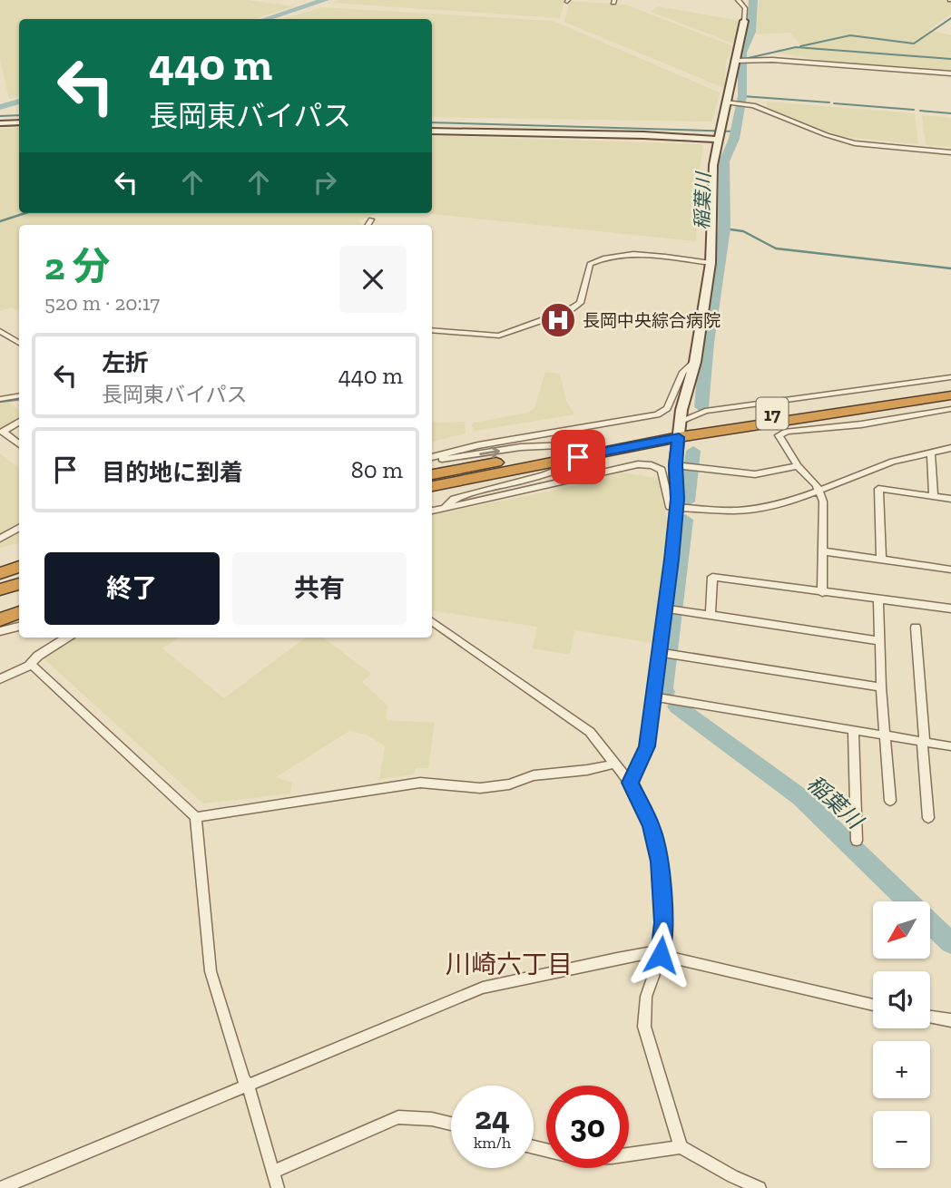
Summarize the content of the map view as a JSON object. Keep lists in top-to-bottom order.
{
  "streets": {
    "highway": ["17"]
  },
  "districts": ["川崎六丁目"],
  "water": ["稲葉川"],
  "places": {
    "hospital": ["長岡中央綜合病院"]
  },
  "north": "bottom left",
  "page": {
    "turn": ["440 m", "長岡東バイパス"],
    "heading": ["2 分", "520 m · 20:17"],
    "list": [
      {
        "name": "左折",
        "note": "長岡東バイパス",
        "value": "440 m"
      },
      {
        "name": "目的地に到着",
        "value": "80 m"
      }
    ],
    "buttons": ["終了", "共有"],
    "map_buttons": ["+", "−"],
    "speed": "24 km/h",
    "limit": "30"
  }
}
